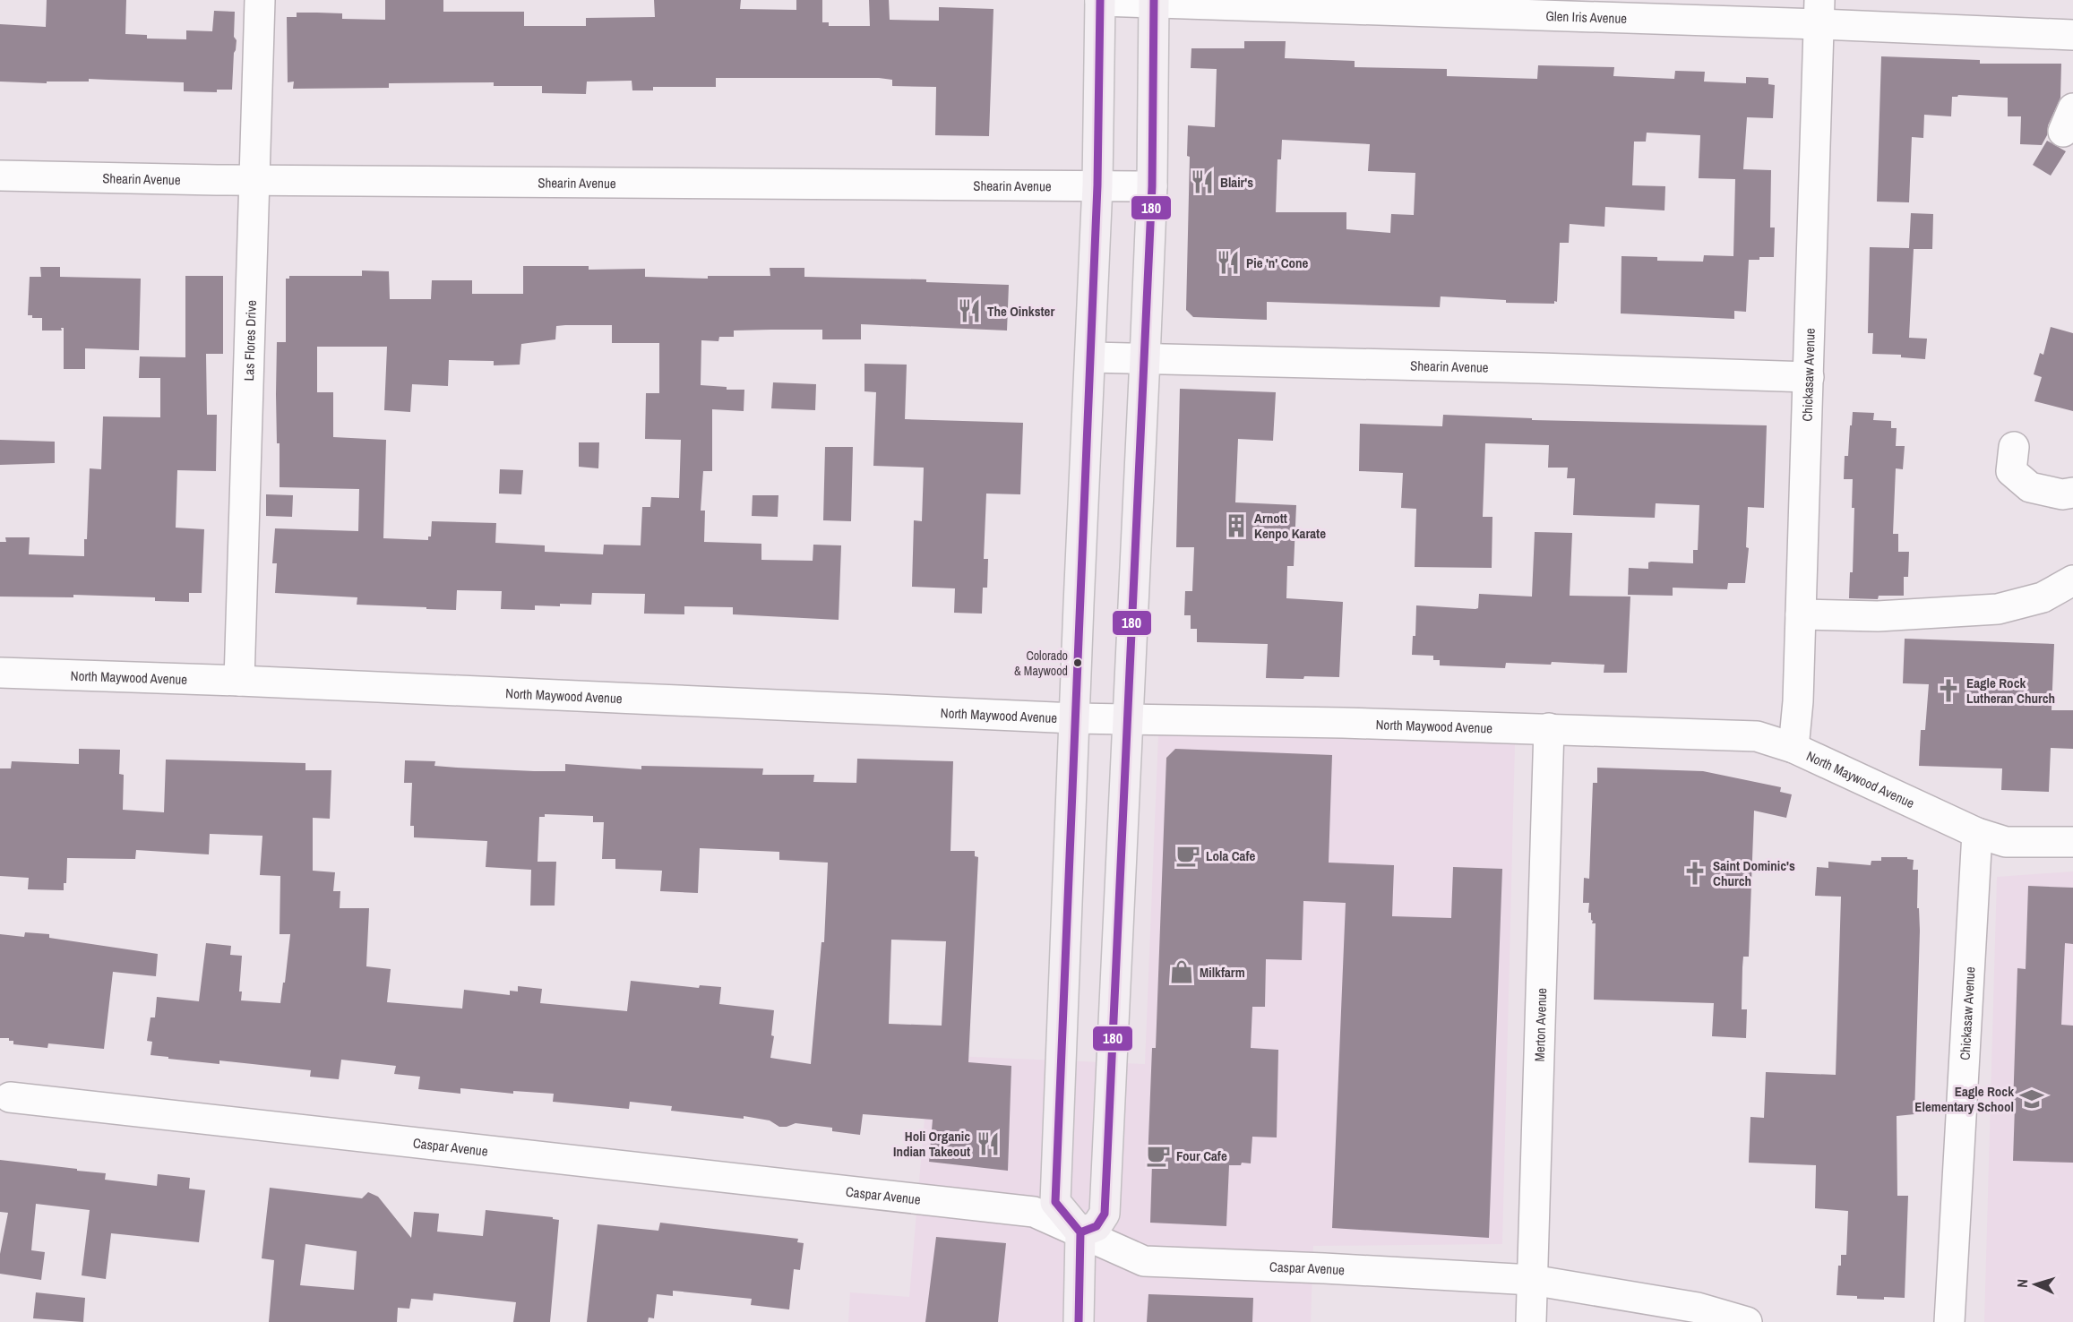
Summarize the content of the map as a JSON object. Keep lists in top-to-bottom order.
{
  "streets": {
    "street": [
      "Glen Iris Avenue",
      "Shearin Avenue",
      "Las Flores Drive",
      "Chickasaw Avenue",
      "North Maywood Avenue",
      "Merton Avenue",
      "Caspar Avenue"
    ]
  },
  "crossings": [
    ["Glen Iris Avenue", "Chickasaw Avenue"],
    ["Shearin Avenue", "Las Flores Drive"],
    ["Shearin Avenue", "Chickasaw Avenue"],
    ["Las Flores Drive", "North Maywood Avenue"],
    ["Chickasaw Avenue", "North Maywood Avenue"],
    ["North Maywood Avenue", "Merton Avenue"],
    ["Merton Avenue", "Caspar Avenue"]
  ],
  "places": {
    "restaurant": [
      "Blair's",
      "Pie 'n' Cone",
      "The Oinkster",
      "Holi Organic Indian Takeout"
    ],
    "building": ["Arnott Kenpo Karate"],
    "other": ["Colorado & Maywood"],
    "church": ["Eagle Rock Lutheran Church", "Saint Dominic's Church"],
    "cafe": ["Lola Cafe", "Four Cafe"],
    "shop": ["Milkfarm"],
    "school or university": ["Eagle Rock Elementary School"]
  },
  "lines": ["transit line 180"],
  "north": "left"
}
